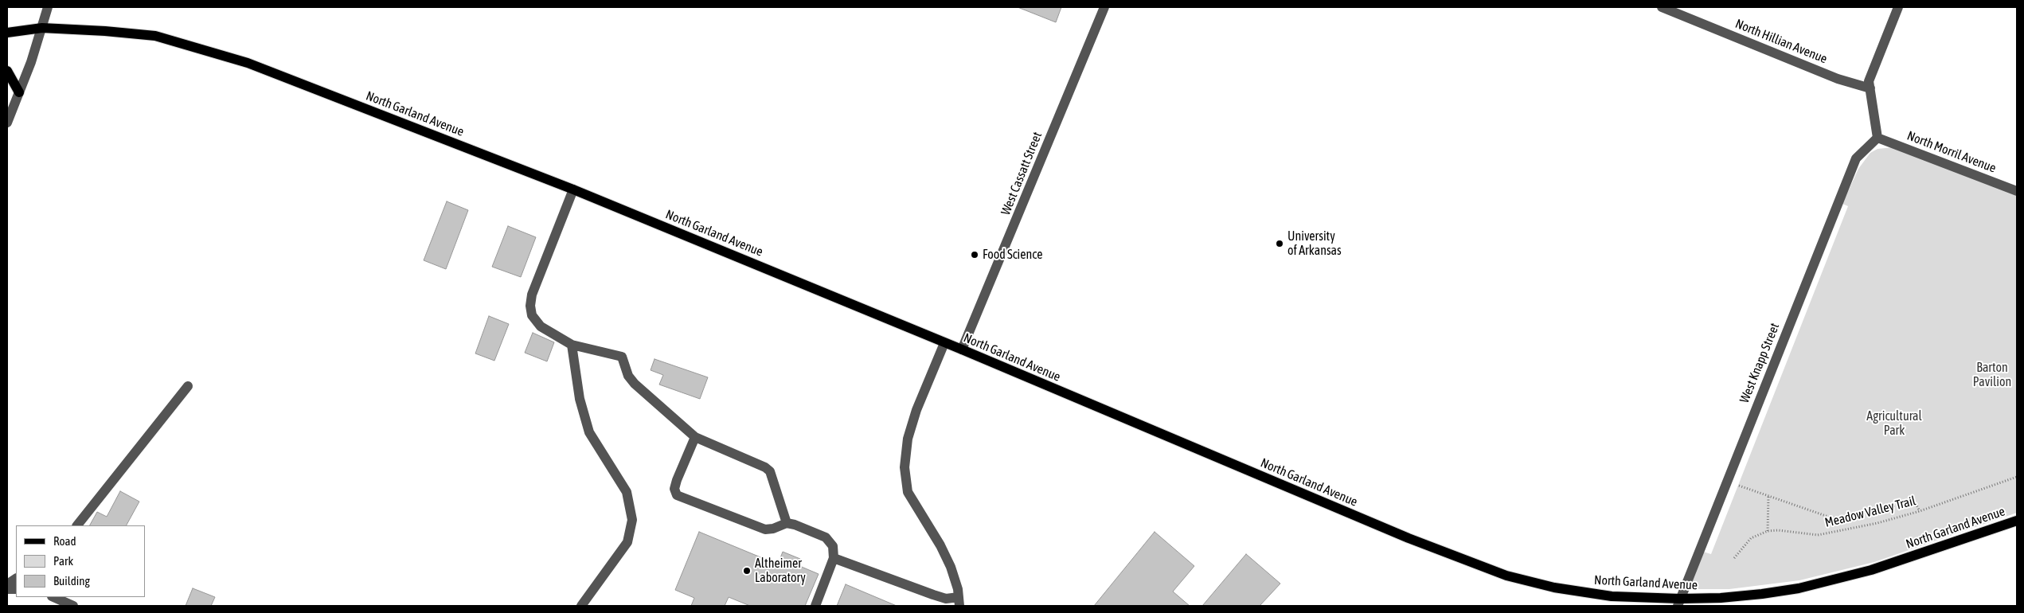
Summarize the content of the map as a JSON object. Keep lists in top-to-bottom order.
{
  "streets": {
    "main road": ["North Garland Avenue"],
    "street": [
      "North Hillian Avenue",
      "North Morril Avenue",
      "West Cassatt Street",
      "West Knapp Street"
    ],
    "path": ["Meadow Valley Trail"]
  },
  "crossings": [
    ["North Garland Avenue", "West Cassatt Street"],
    ["North Garland Avenue", "West Knapp Street"],
    ["North Morril Avenue", "West Knapp Street"]
  ],
  "parks": ["Barton Pavilion", "Agricultural Park"],
  "places": ["University of Arkansas", "Food Science", "Altheimer Laboratory"],
  "legend": ["Road", "Park", "Building"]
}
